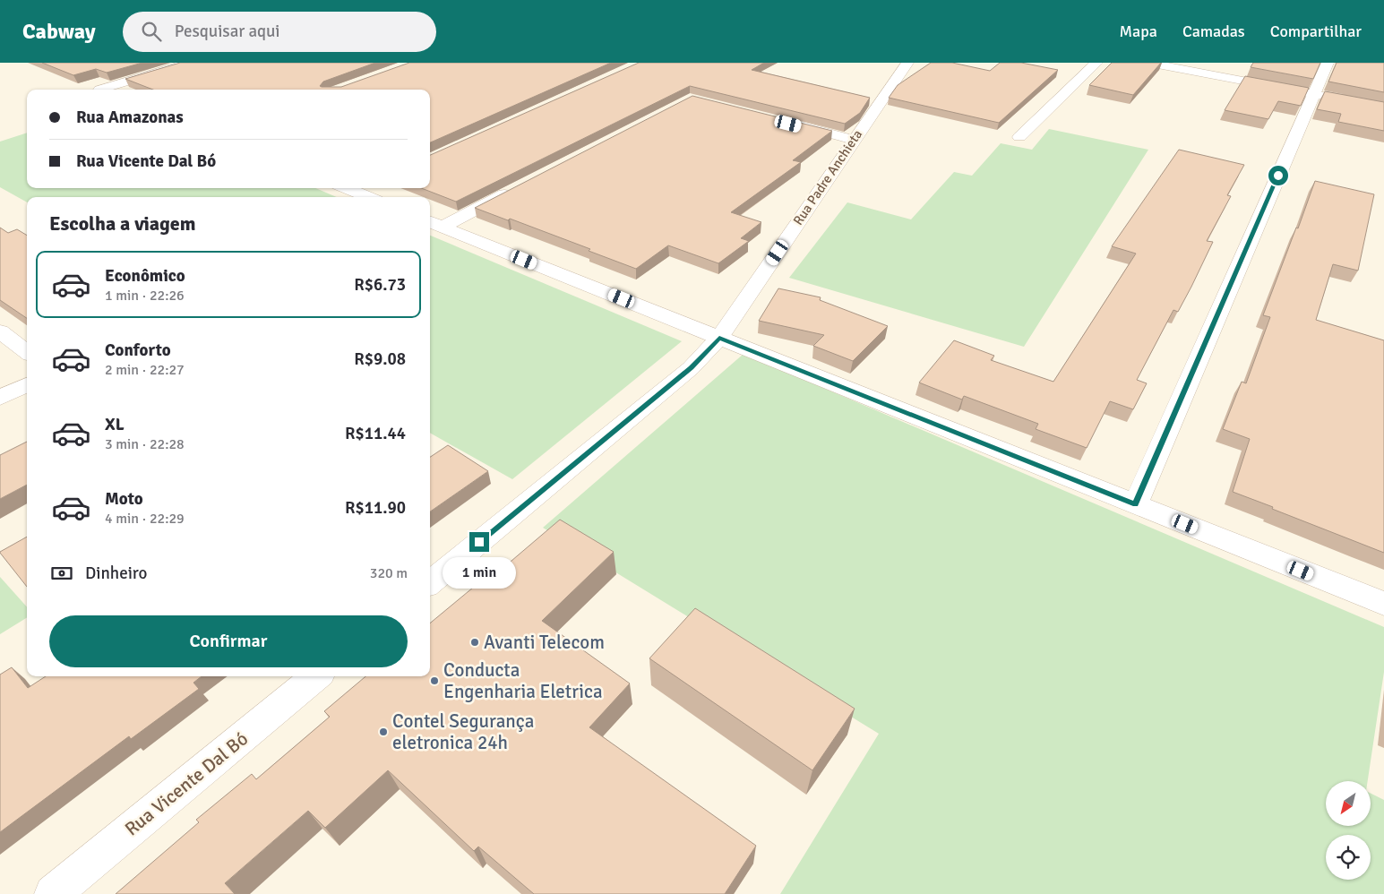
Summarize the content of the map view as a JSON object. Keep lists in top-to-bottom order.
{
  "streets": {
    "street": ["Rua Padre Anchieta", "Rua Vicente Dal Bó"]
  },
  "places": ["Avanti Telecom", "Conducta Engenharia Eletrica", "Contel Segurança eletronica 24h"],
  "north": "bottom left",
  "page": {
    "header": "Cabway",
    "search": "Pesquisar aqui",
    "nav": ["Mapa", "Camadas", "Compartilhar"],
    "banner": ["Rua Amazonas", "Rua Vicente Dal Bó"],
    "heading": "Escolha a viagem",
    "list": [
      {
        "name": "Econômico",
        "note": "1 min · 22:26",
        "value": "R$6.73"
      },
      {
        "name": "Conforto",
        "note": "2 min · 22:27",
        "value": "R$9.08"
      },
      {
        "name": "XL",
        "note": "3 min · 22:28",
        "value": "R$11.44"
      },
      {
        "name": "Moto",
        "note": "4 min · 22:29",
        "value": "R$11.90"
      }
    ],
    "pay": ["Dinheiro", "320 m"],
    "bubble": "1 min",
    "buttons": "Confirmar"
  }
}
